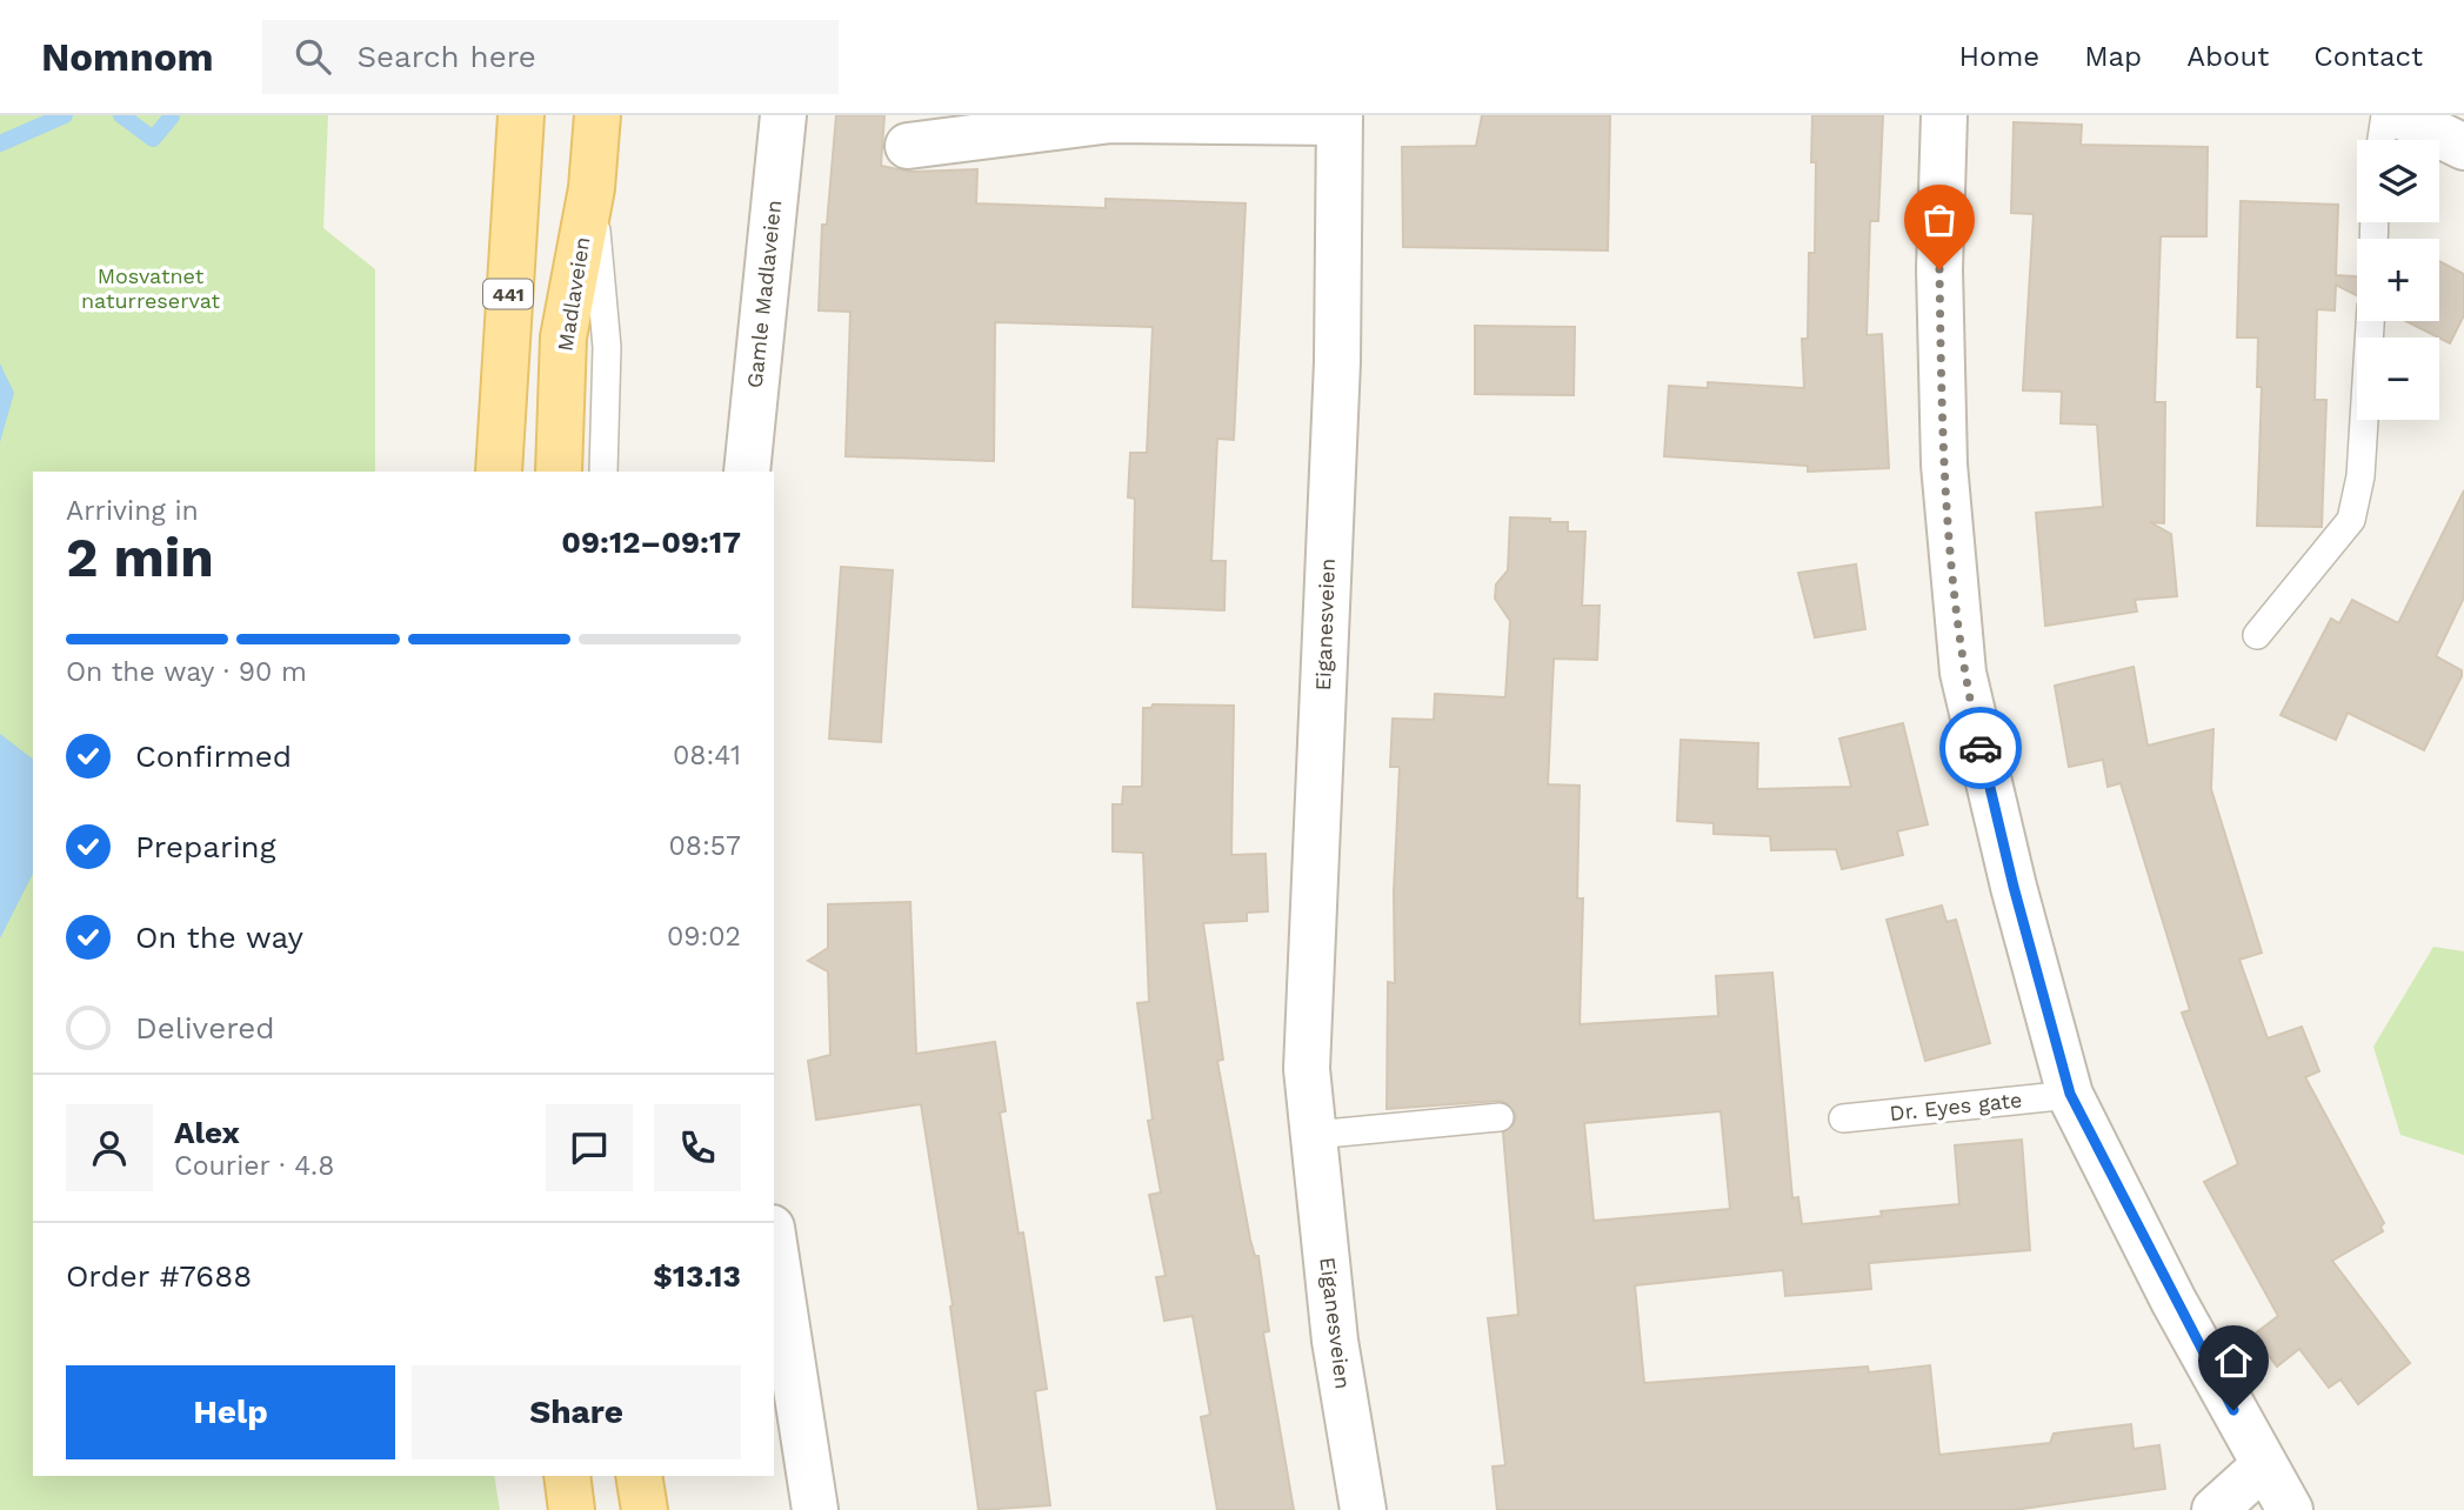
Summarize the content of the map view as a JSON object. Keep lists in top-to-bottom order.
{
  "streets": {
    "main road": ["441", "Madlaveien"],
    "street": ["Gamle Madlaveien", "Eiganesveien"],
    "lane": ["Dr. Eyes gate"]
  },
  "parks": ["Mosvatnet naturreservat"],
  "page": {
    "header": "Nomnom",
    "search": "Search here",
    "nav": [
      "Home",
      "Map",
      "About",
      "Contact"
    ],
    "map_buttons": ["+", "−"],
    "heading": ["2 min", "Arriving in", "09:12–09:17"],
    "panel": [
      "Alex",
      "Courier · 4.8",
      "Order #7688",
      "$13.13"
    ],
    "bar": "On the way · 90 m",
    "list": [
      ["Confirmed", "08:41"],
      ["Preparing", "08:57"],
      ["On the way", "09:02"],
      "Delivered"
    ],
    "buttons": ["Help", "Share"]
  }
}
